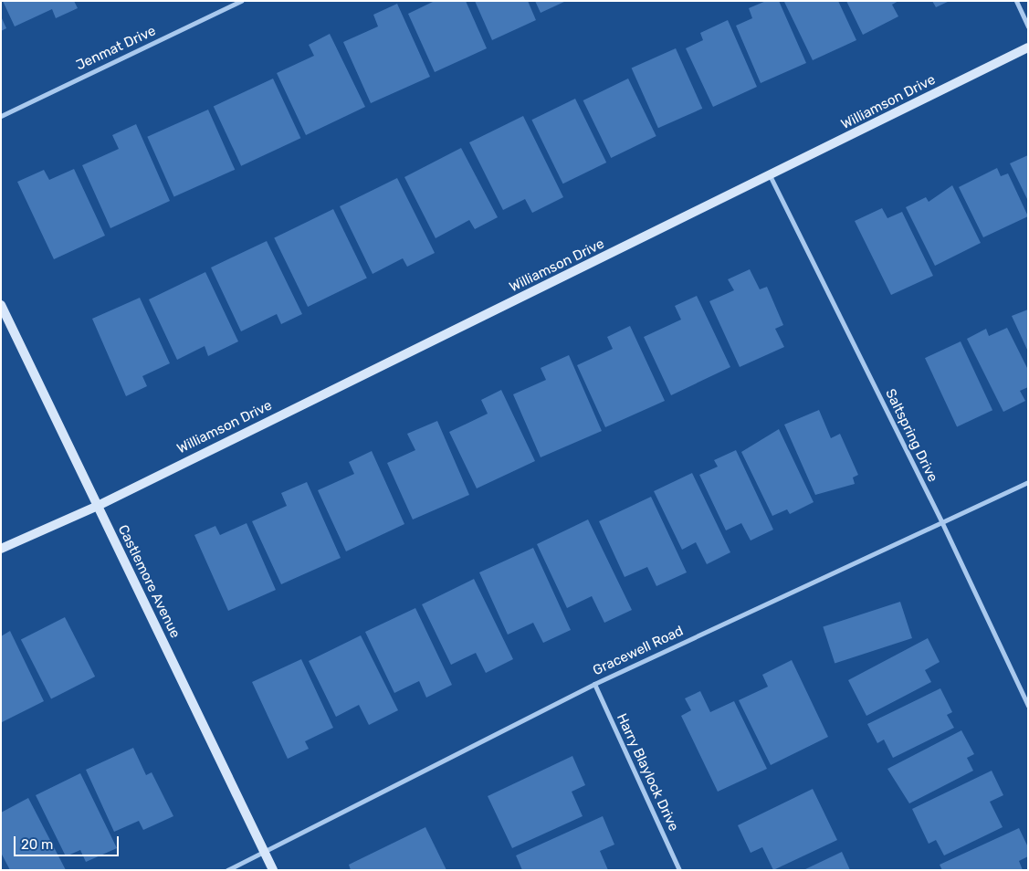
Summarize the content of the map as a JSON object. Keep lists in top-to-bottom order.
{
  "streets": {
    "street": [
      "Jenmat Drive",
      "Williamson Drive",
      "Saltspring Drive",
      "Castlemore Avenue",
      "Gracewell Road",
      "Harry Blaylock Drive"
    ]
  },
  "crossings": [
    ["Williamson Drive", "Saltspring Drive"],
    ["Williamson Drive", "Castlemore Avenue"],
    ["Saltspring Drive", "Gracewell Road"],
    ["Castlemore Avenue", "Gracewell Road"],
    ["Gracewell Road", "Harry Blaylock Drive"]
  ],
  "scale_bar": "20 m"
}
